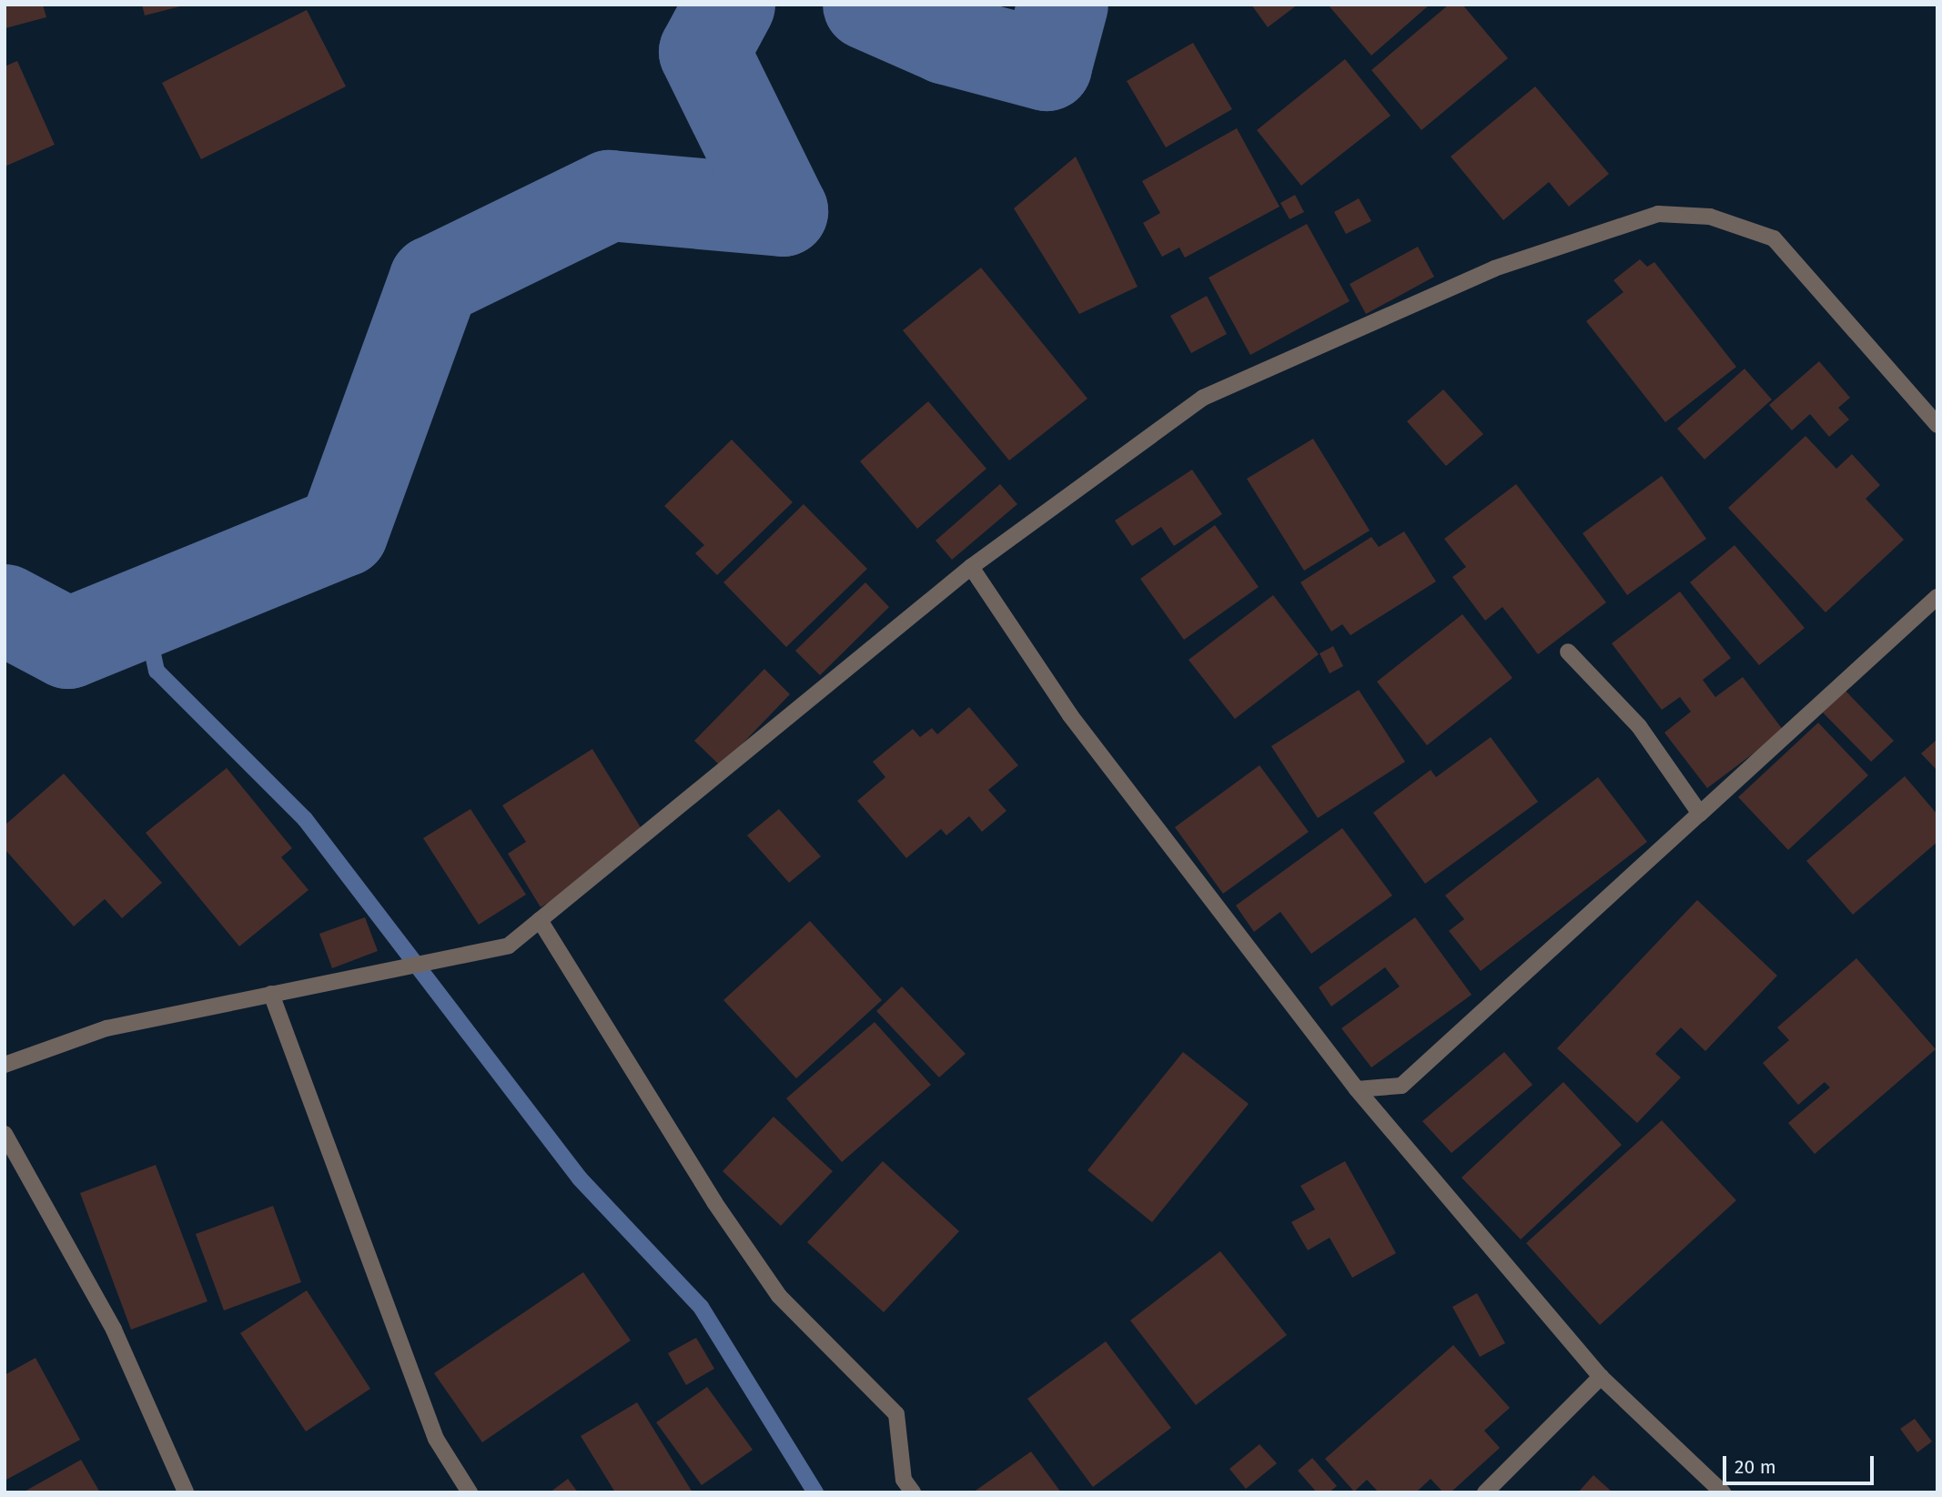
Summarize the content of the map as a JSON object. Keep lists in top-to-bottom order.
{
  "scale_bar": "20 m"
}
